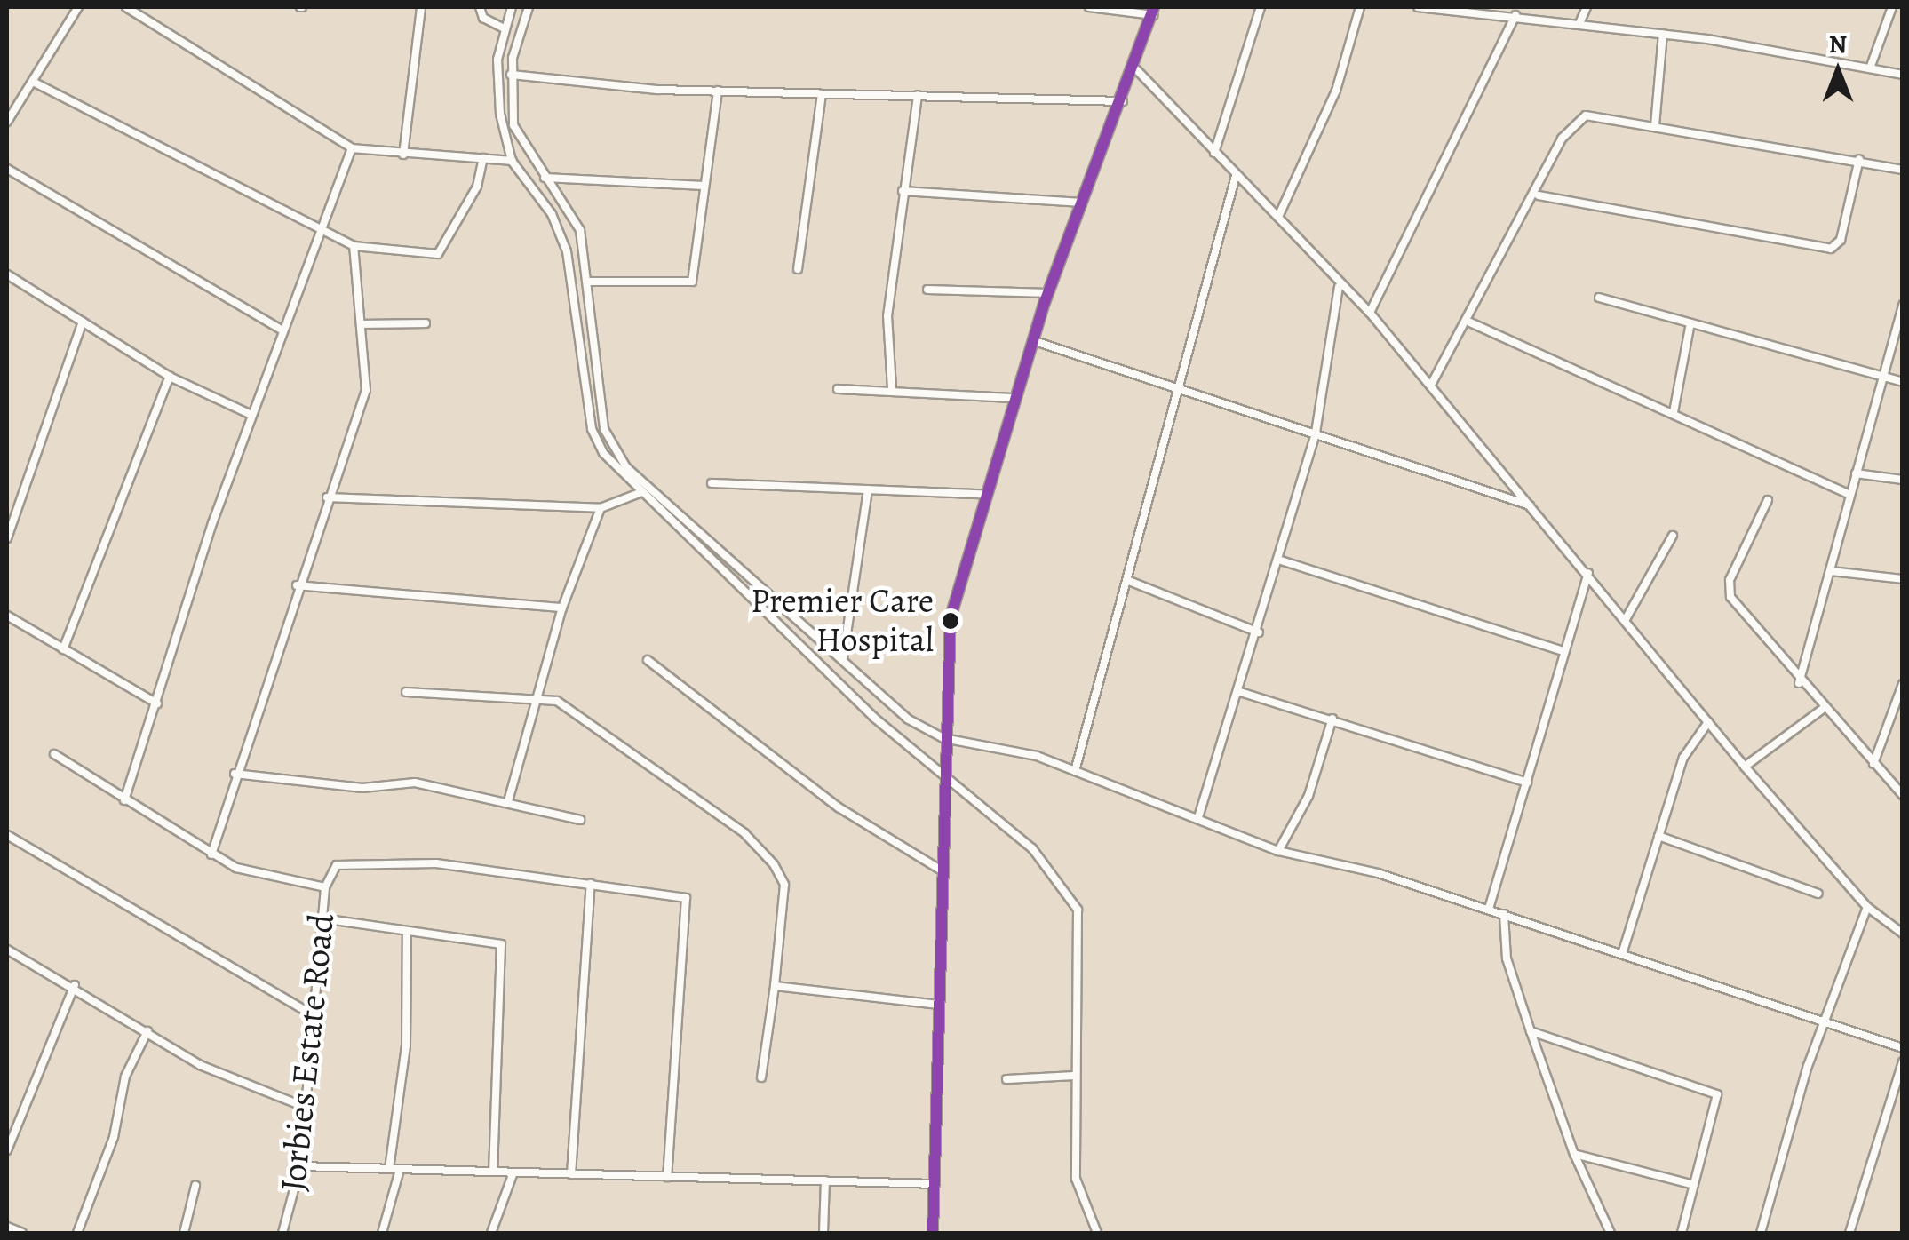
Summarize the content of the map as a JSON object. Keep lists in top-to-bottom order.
{
  "streets": {
    "street": ["Jorbies Estate Road"]
  },
  "places": ["Premier Care Hospital"],
  "north": "top"
}
